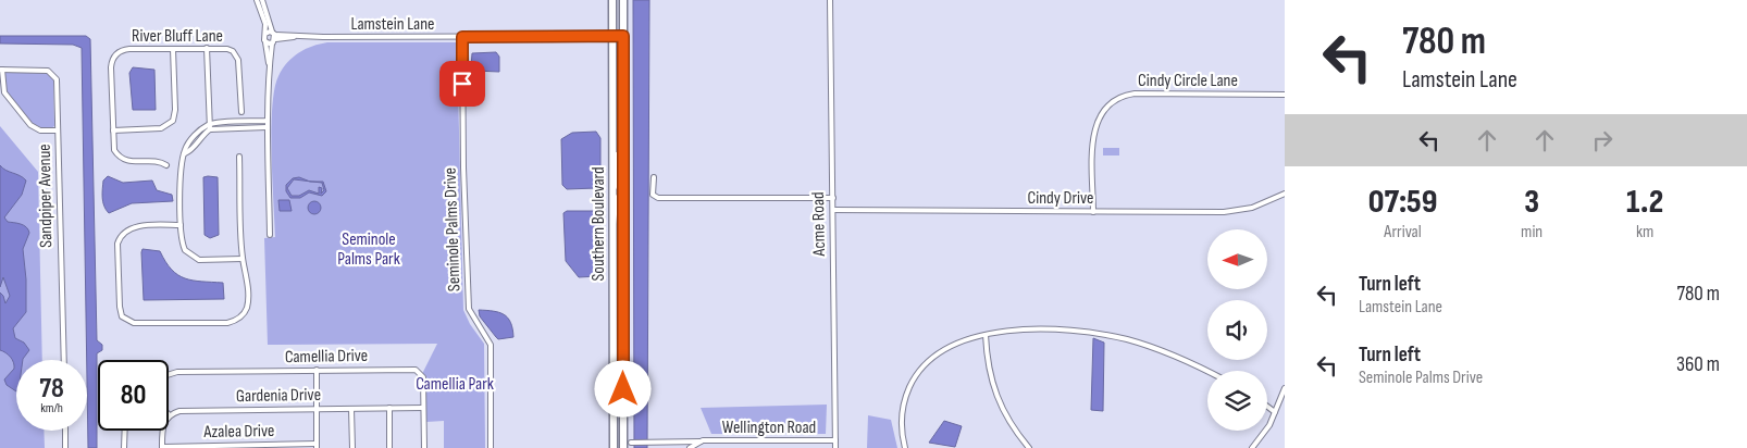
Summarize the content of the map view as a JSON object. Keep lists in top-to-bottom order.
{
  "streets": {
    "highway": ["Southern Boulevard"],
    "street": [
      "Lamstein Lane",
      "River Bluff Lane",
      "Cindy Circle Lane",
      "Sandpiper Avenue",
      "Cindy Drive",
      "Acme Road",
      "Seminole Palms Drive",
      "Camellia Drive",
      "Gardenia Drive",
      "Wellington Road",
      "Azalea Drive"
    ]
  },
  "crossings": [
    ["Lamstein Lane", "Southern Boulevard"],
    ["Lamstein Lane", "Seminole Palms Drive"],
    ["Cindy Circle Lane", "Cindy Drive"],
    ["Cindy Drive", "Acme Road"],
    ["Acme Road", "Wellington Road"],
    ["Camellia Drive", "Gardenia Drive"]
  ],
  "parks": ["Seminole Palms Park", "Camellia Park"],
  "north": "left",
  "page": {
    "turn": ["780 m", "Lamstein Lane"],
    "eta": [
      "07:59",
      "Arrival",
      "3",
      "min",
      "1.2",
      "km"
    ],
    "list": [
      {
        "name": "Turn left",
        "note": "Lamstein Lane",
        "value": "780 m"
      },
      {
        "name": "Turn left",
        "note": "Seminole Palms Drive",
        "value": "360 m"
      }
    ],
    "speed": "78 km/h",
    "limit": "80"
  }
}
